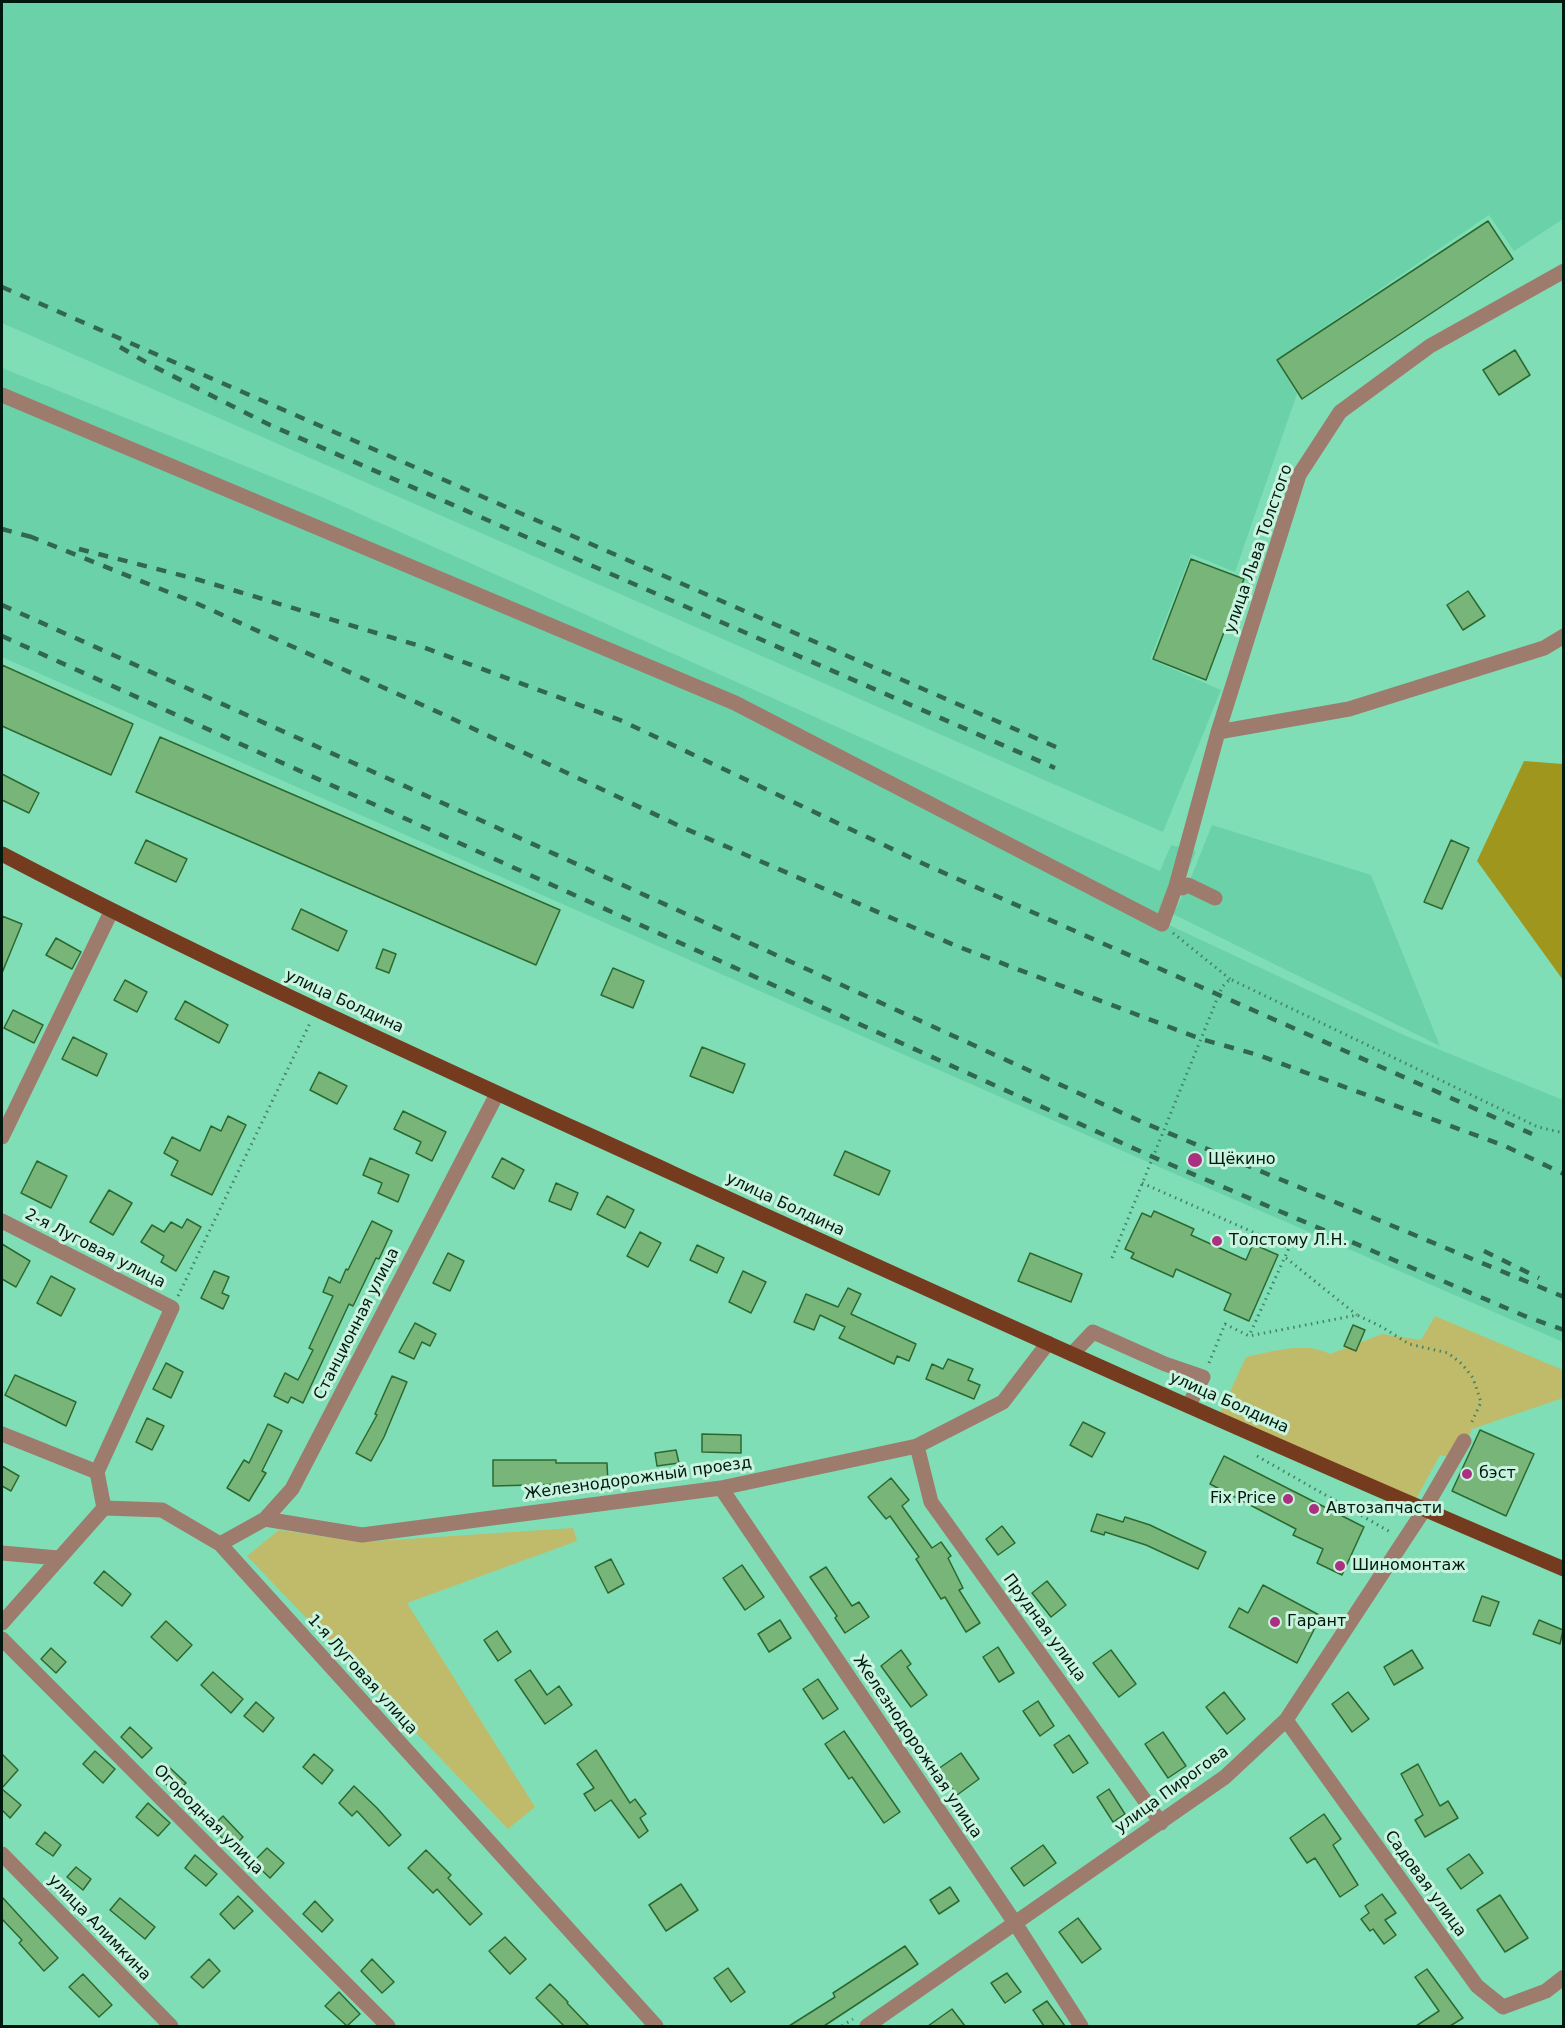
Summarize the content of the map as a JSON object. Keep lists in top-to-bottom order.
{
  "streets": {
    "main road": ["улица Болдина"],
    "street": [
      "улица Льва Толстого",
      "2-я Луговая улица",
      "Станционная улица",
      "Железнодорожный проезд",
      "Прудная улица",
      "1-я Луговая улица",
      "Железнодорожная улица",
      "улица Пирогова",
      "Огородная улица",
      "Садовая улица",
      "улица Алимкина"
    ]
  },
  "crossings": [
    ["улица Болдина", "Станционная улица"],
    ["улица Болдина", "Железнодорожный проезд"],
    ["улица Болдина", "улица Пирогова"],
    ["Станционная улица", "Железнодорожный проезд"],
    ["Станционная улица", "1-я Луговая улица"],
    ["Железнодорожный проезд", "Прудная улица"],
    ["Железнодорожный проезд", "Железнодорожная улица"],
    ["Прудная улица", "улица Пирогова"],
    ["Железнодорожная улица", "улица Пирогова"],
    ["улица Пирогова", "Садовая улица"]
  ],
  "places": [
    "Щёкино",
    "Толстому Л.Н.",
    "бэст",
    "Fix Price",
    "Автозапчасти",
    "Шиномонтаж",
    "Гарант"
  ]
}
